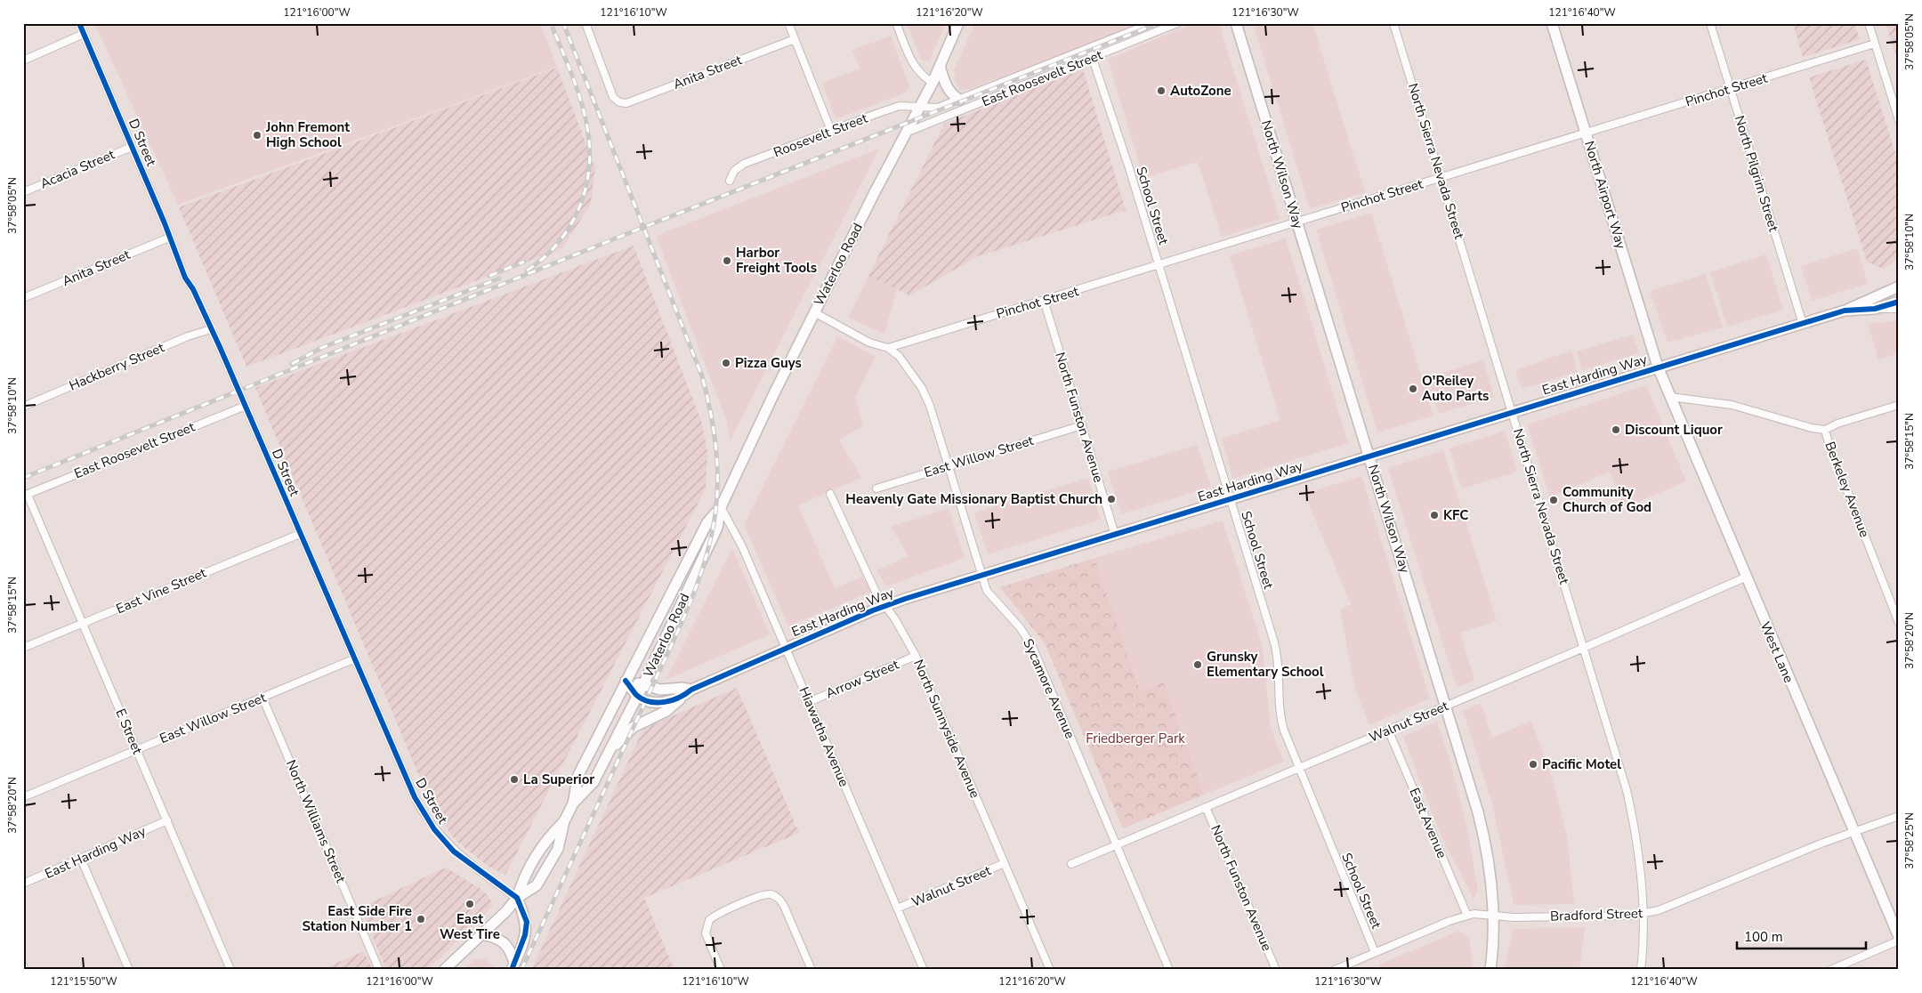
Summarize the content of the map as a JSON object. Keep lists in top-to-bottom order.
{
  "streets": {
    "main road": [
      "North Wilson Way",
      "North Airport Way",
      "Waterloo Road",
      "East Harding Way",
      "West Lane"
    ],
    "street": [
      "Anita Street",
      "East Roosevelt Street",
      "Pinchot Street",
      "Roosevelt Street",
      "D Street",
      "North Sierra Nevada Street",
      "Acacia Street",
      "North Pilgrim Street",
      "School Street",
      "Hackberry Street",
      "North Funston Avenue",
      "East Willow Street",
      "Berkeley Avenue",
      "East Vine Street",
      "Arrow Street",
      "Sycamore Avenue",
      "Walnut Street",
      "North Sunnyside Avenue",
      "E Street",
      "Hiawatha Avenue",
      "North Williams Street",
      "East Avenue",
      "Bradford Street"
    ]
  },
  "crossings": [
    ["Anita Street", "D Street"],
    ["East Roosevelt Street", "Roosevelt Street"],
    ["East Roosevelt Street", "D Street"],
    ["East Roosevelt Street", "School Street"],
    ["East Roosevelt Street", "Waterloo Road"],
    ["East Roosevelt Street", "E Street"],
    ["Pinchot Street", "North Sierra Nevada Street"],
    ["Pinchot Street", "North Pilgrim Street"],
    ["Pinchot Street", "North Wilson Way"],
    ["Pinchot Street", "North Airport Way"],
    ["Pinchot Street", "School Street"],
    ["Pinchot Street", "North Funston Avenue"],
    ["Pinchot Street", "Sycamore Avenue"],
    ["Roosevelt Street", "Waterloo Road"],
    ["D Street", "Acacia Street"],
    ["D Street", "Waterloo Road"],
    ["D Street", "Hackberry Street"],
    ["D Street", "East Willow Street"],
    ["D Street", "East Vine Street"],
    ["North Sierra Nevada Street", "East Harding Way"],
    ["North Sierra Nevada Street", "Walnut Street"],
    ["North Sierra Nevada Street", "Bradford Street"],
    ["North Pilgrim Street", "East Harding Way"],
    ["North Wilson Way", "East Harding Way"],
    ["North Wilson Way", "Walnut Street"],
    ["North Wilson Way", "Bradford Street"],
    ["North Airport Way", "East Harding Way"],
    ["North Airport Way", "West Lane"],
    ["School Street", "East Harding Way"],
    ["School Street", "Walnut Street"],
    ["School Street", "Bradford Street"],
    ["Waterloo Road", "East Harding Way"],
    ["Waterloo Road", "Sycamore Avenue"],
    ["Waterloo Road", "Hiawatha Avenue"],
    ["East Harding Way", "North Funston Avenue"],
    ["East Harding Way", "West Lane"],
    ["East Harding Way", "Sycamore Avenue"],
    ["East Harding Way", "North Sunnyside Avenue"],
    ["East Harding Way", "E Street"],
    ["East Harding Way", "Hiawatha Avenue"],
    ["North Funston Avenue", "East Willow Street"],
    ["North Funston Avenue", "Walnut Street"],
    ["East Willow Street", "Sycamore Avenue"],
    ["East Willow Street", "E Street"],
    ["East Willow Street", "North Williams Street"],
    ["Berkeley Avenue", "West Lane"],
    ["East Vine Street", "E Street"],
    ["West Lane", "Walnut Street"],
    ["West Lane", "Bradford Street"],
    ["Arrow Street", "North Sunnyside Avenue"],
    ["Arrow Street", "Hiawatha Avenue"],
    ["Sycamore Avenue", "Walnut Street"],
    ["Walnut Street", "North Sunnyside Avenue"],
    ["Walnut Street", "Hiawatha Avenue"],
    ["Walnut Street", "East Avenue"],
    ["East Avenue", "Bradford Street"]
  ],
  "parks": ["Friedberger Park"],
  "places": [
    "AutoZone",
    "John Fremont High School",
    "Harbor Freight Tools",
    "Pizza Guys",
    "O'Reiley Auto Parts",
    "Discount Liquor",
    "Heavenly Gate Missionary Baptist Church",
    "Community Church of God",
    "KFC",
    "Grunsky Elementary School",
    "Pacific Motel",
    "La Superior",
    "East West Tire",
    "East Side Fire Station Number 1"
  ],
  "scale_bar": "100 m",
  "coordinates": [
    "121°16'00\"W",
    "121°16'10\"W",
    "121°16'20\"W",
    "121°16'30\"W",
    "121°16'40\"W",
    "37°58'05\"N",
    "37°58'10\"N",
    "37°58'15\"N",
    "37°58'20\"N",
    "37°58'25\"N",
    "121°15'50\"W"
  ]
}
